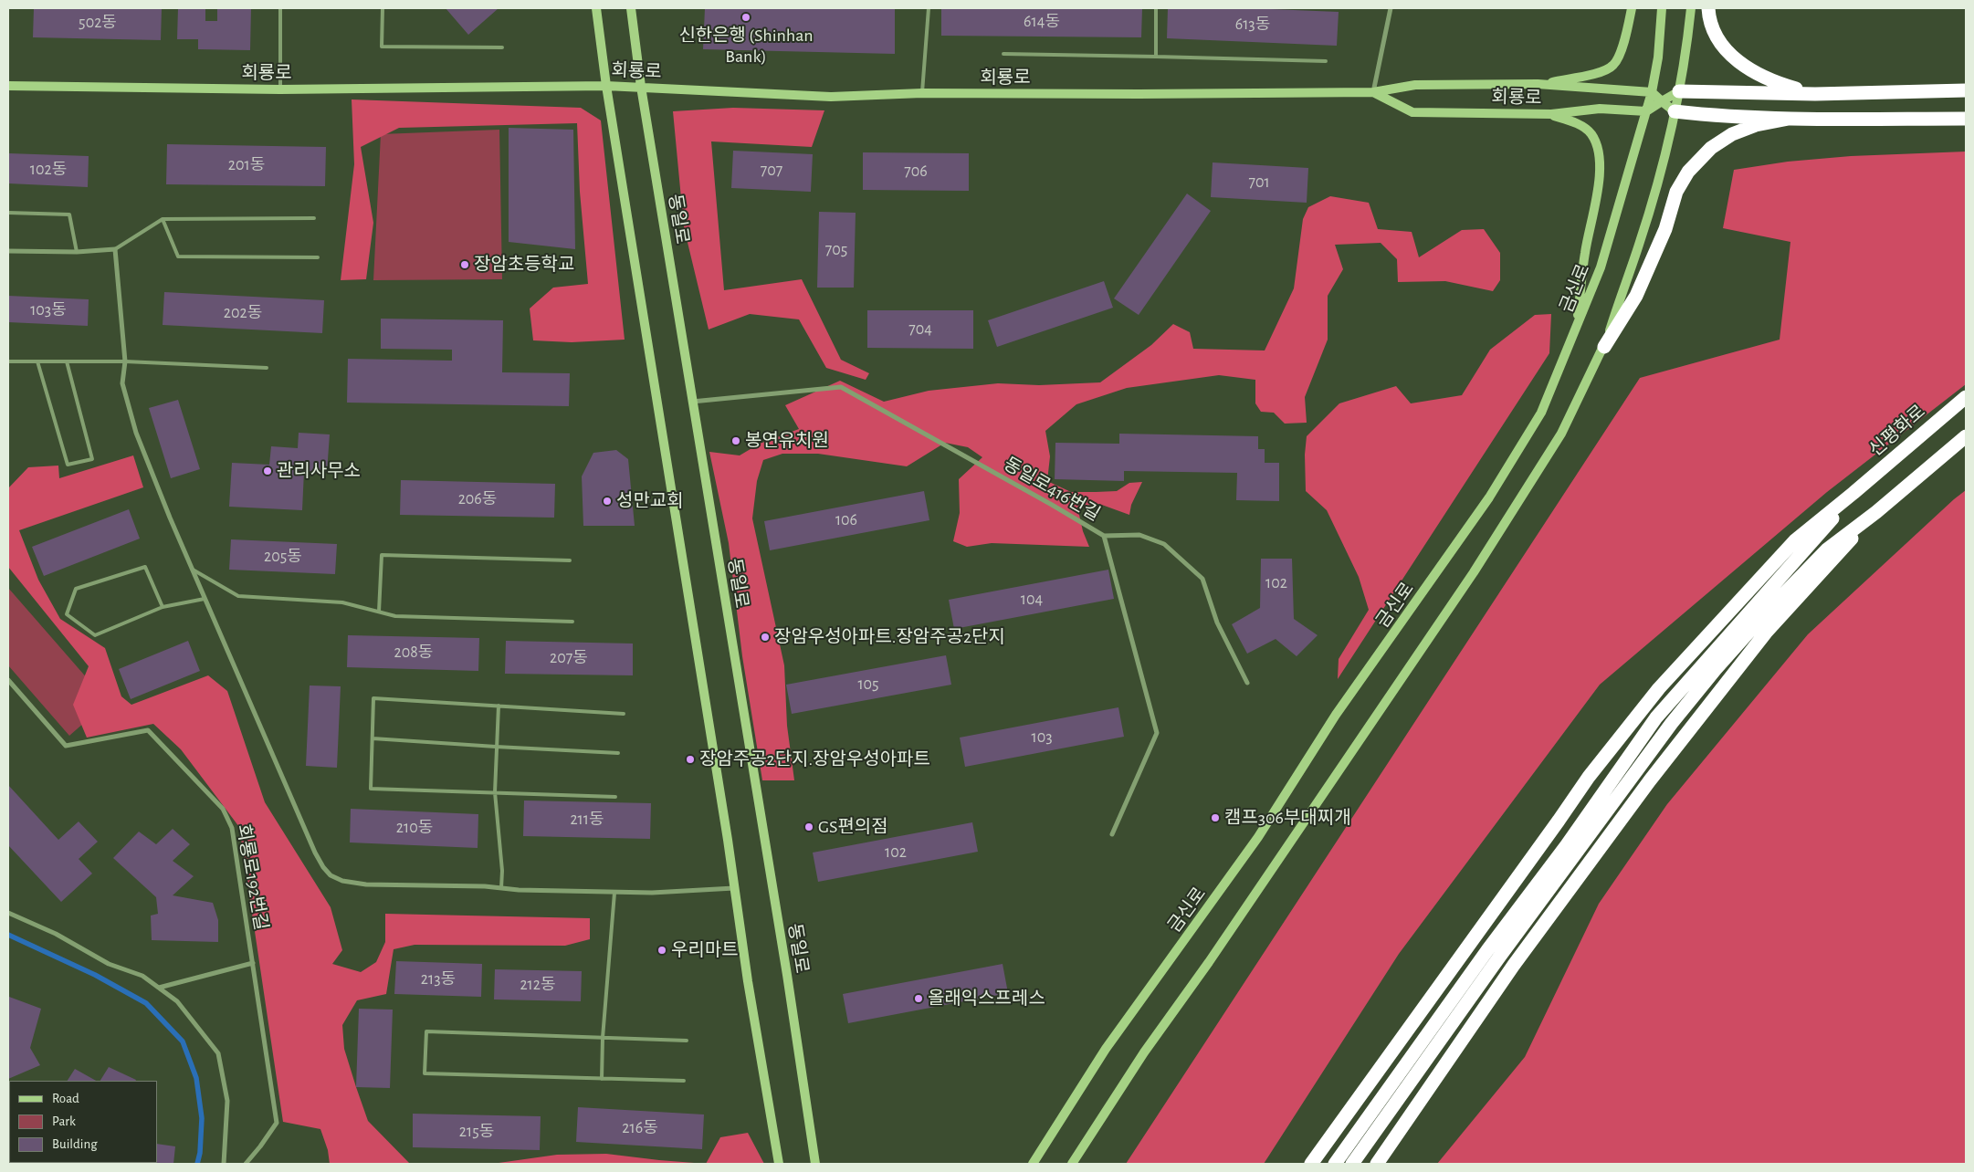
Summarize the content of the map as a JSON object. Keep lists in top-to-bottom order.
{
  "streets": {
    "highway": ["신평화로"],
    "street": [
      "회룡로",
      "동일로",
      "금신로",
      "동일로416번길",
      "회룡로192번길"
    ]
  },
  "crossings": [
    ["회룡로", "동일로"],
    ["회룡로", "금신로"],
    ["동일로", "동일로416번길"]
  ],
  "places": [
    "신한은행 (Shinhan Bank)",
    "장암초등학교",
    "봉연유치원",
    "관리사무소",
    "성만교회",
    "장암우성아파트.장암주공2단지",
    "장암주공2단지.장암우성아파트",
    "캠프306부대찌개",
    "GS편의점",
    "우리마트",
    "올래익스프레스"
  ],
  "house_numbers": [
    "614동",
    "502동",
    "613동",
    "201동",
    "102동",
    "707",
    "706",
    "701",
    "705",
    "103동",
    "202동",
    "704",
    "206동",
    "106",
    "205동",
    "102",
    "104",
    "208동",
    "207동",
    "105",
    "103",
    "211동",
    "210동",
    "102",
    "213동",
    "212동",
    "216동",
    "215동"
  ],
  "legend": ["Road", "Park", "Building"]
}
